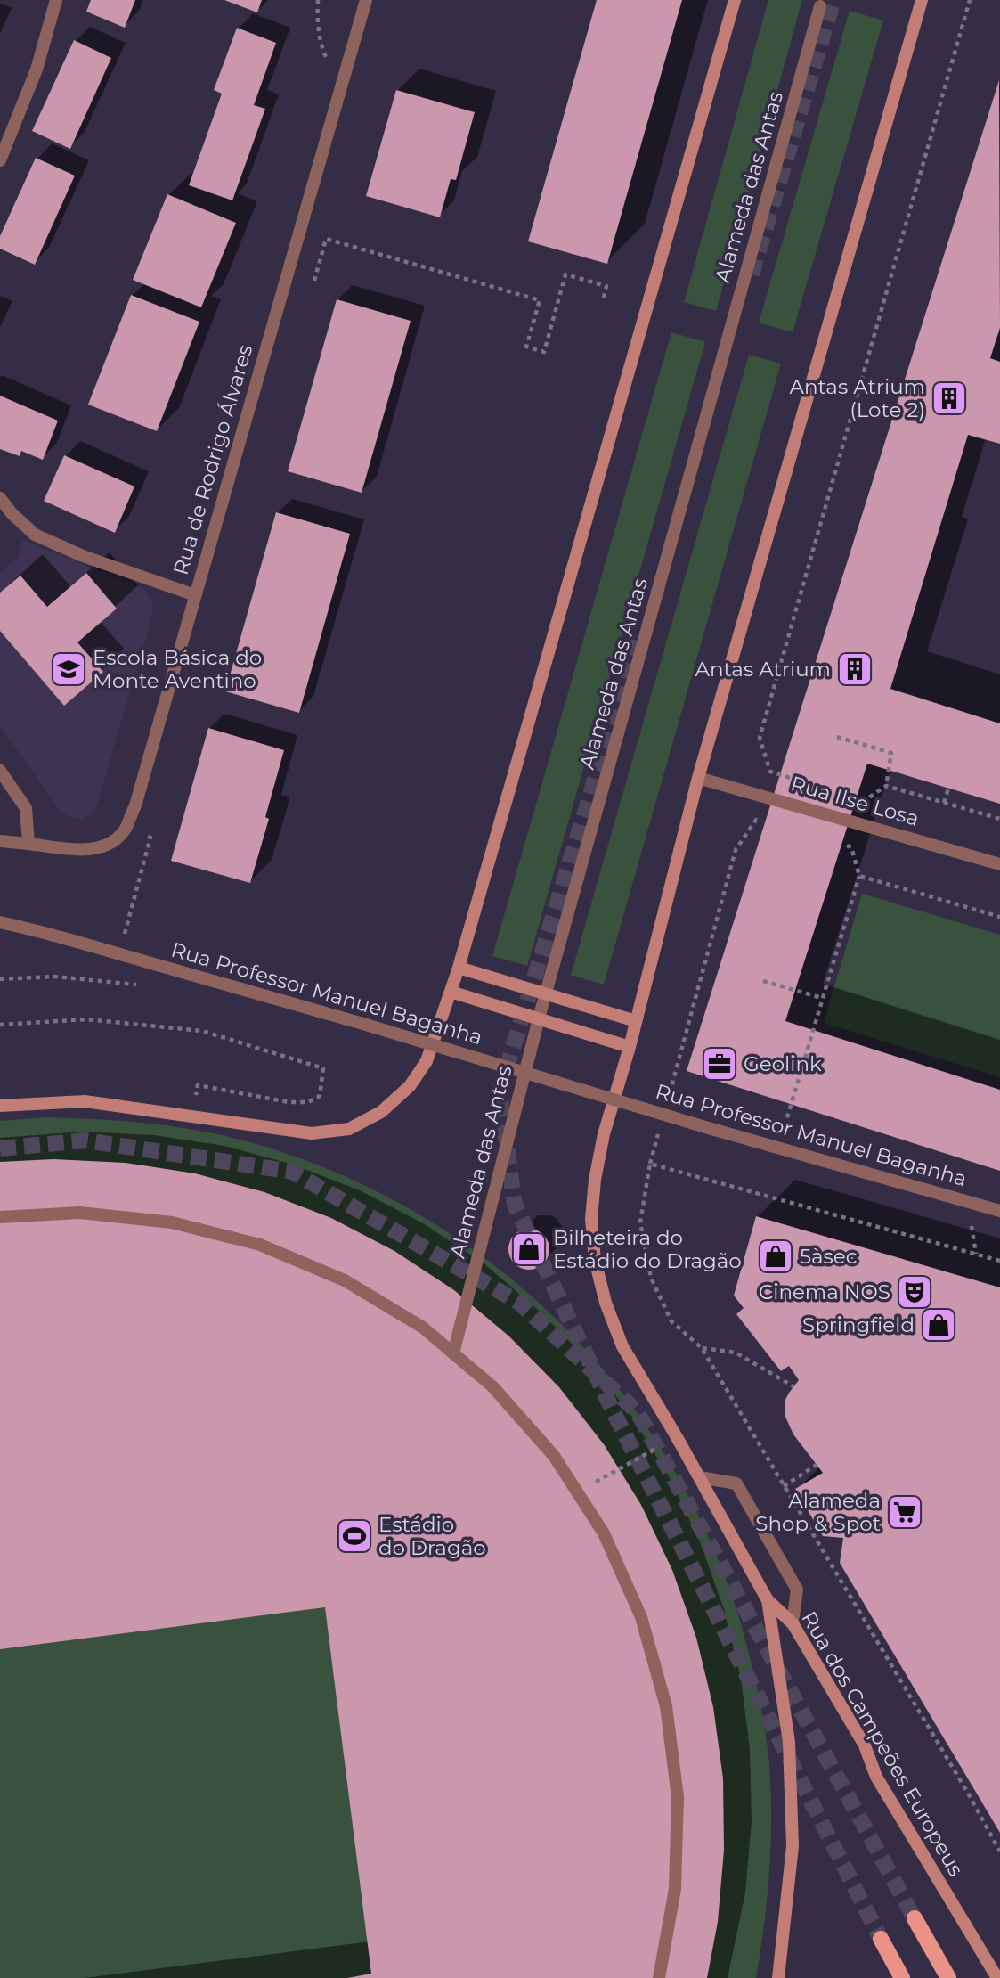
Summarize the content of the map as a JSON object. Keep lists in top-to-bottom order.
{
  "streets": {
    "main road": ["Rua dos Campeões Europeus"],
    "street": [
      "Alameda das Antas",
      "Rua de Rodrigo Álvares",
      "Rua Ilse Losa",
      "Rua Professor Manuel Baganha"
    ]
  },
  "places": {
    "building": ["Antas Atrium (Lote 2)", "Antas Atrium"],
    "school or university": ["Escola Básica do Monte Aventino"],
    "office": ["Geolink"],
    "shop": ["Bilheteira do Estádio do Dragão", "5àsec", "Springfield"],
    "theatre": ["Cinema NOS"],
    "supermarket": ["Alameda Shop & Spot"],
    "sports": ["Estádio do Dragão"]
  }
}
